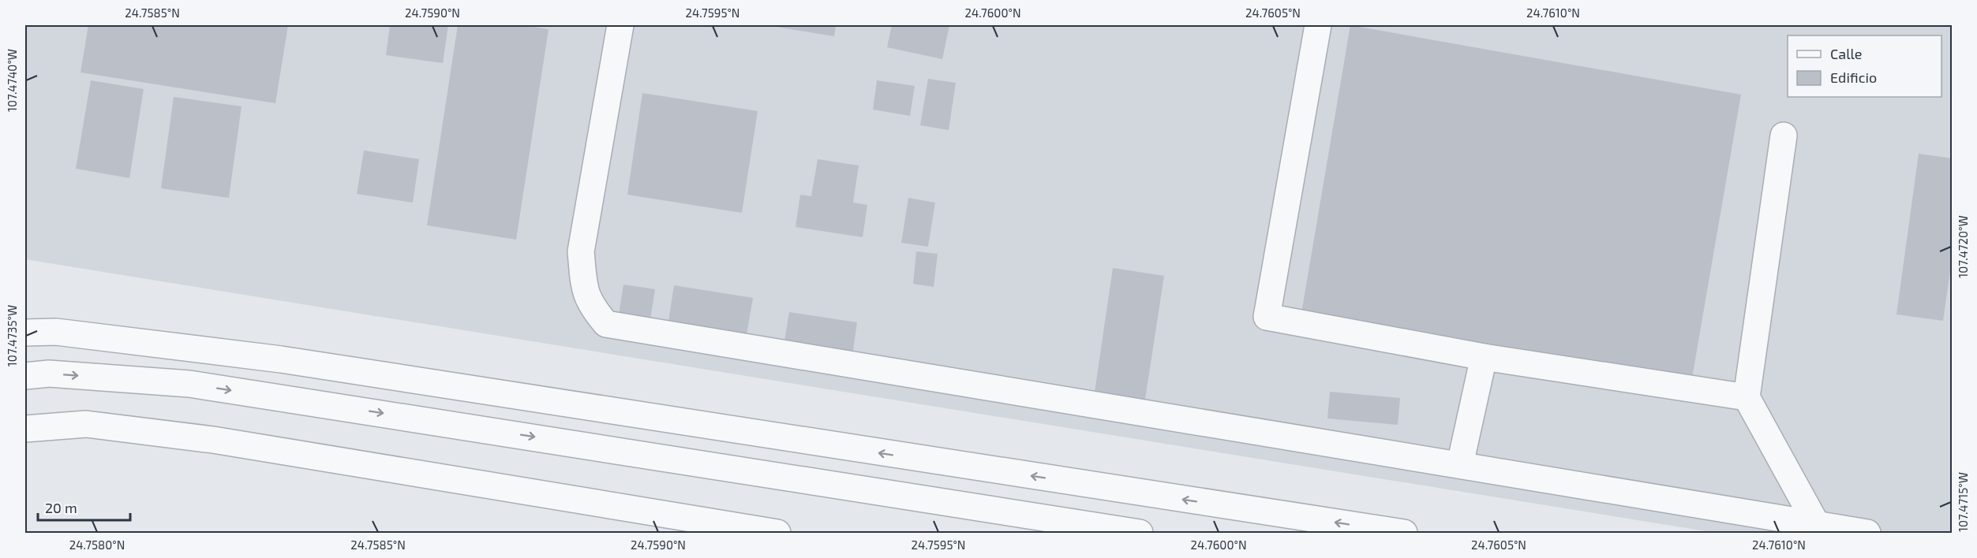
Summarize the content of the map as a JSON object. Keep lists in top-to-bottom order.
{
  "legend": ["Calle", "Edificio"],
  "scale_bar": "20 m",
  "coordinates": [
    "24.7585°N",
    "24.7590°N",
    "24.7595°N",
    "24.7600°N",
    "24.7605°N",
    "24.7610°N",
    "107.4740°W",
    "107.4720°W",
    "107.4735°W",
    "107.4715°W",
    "24.7580°N"
  ]
}
